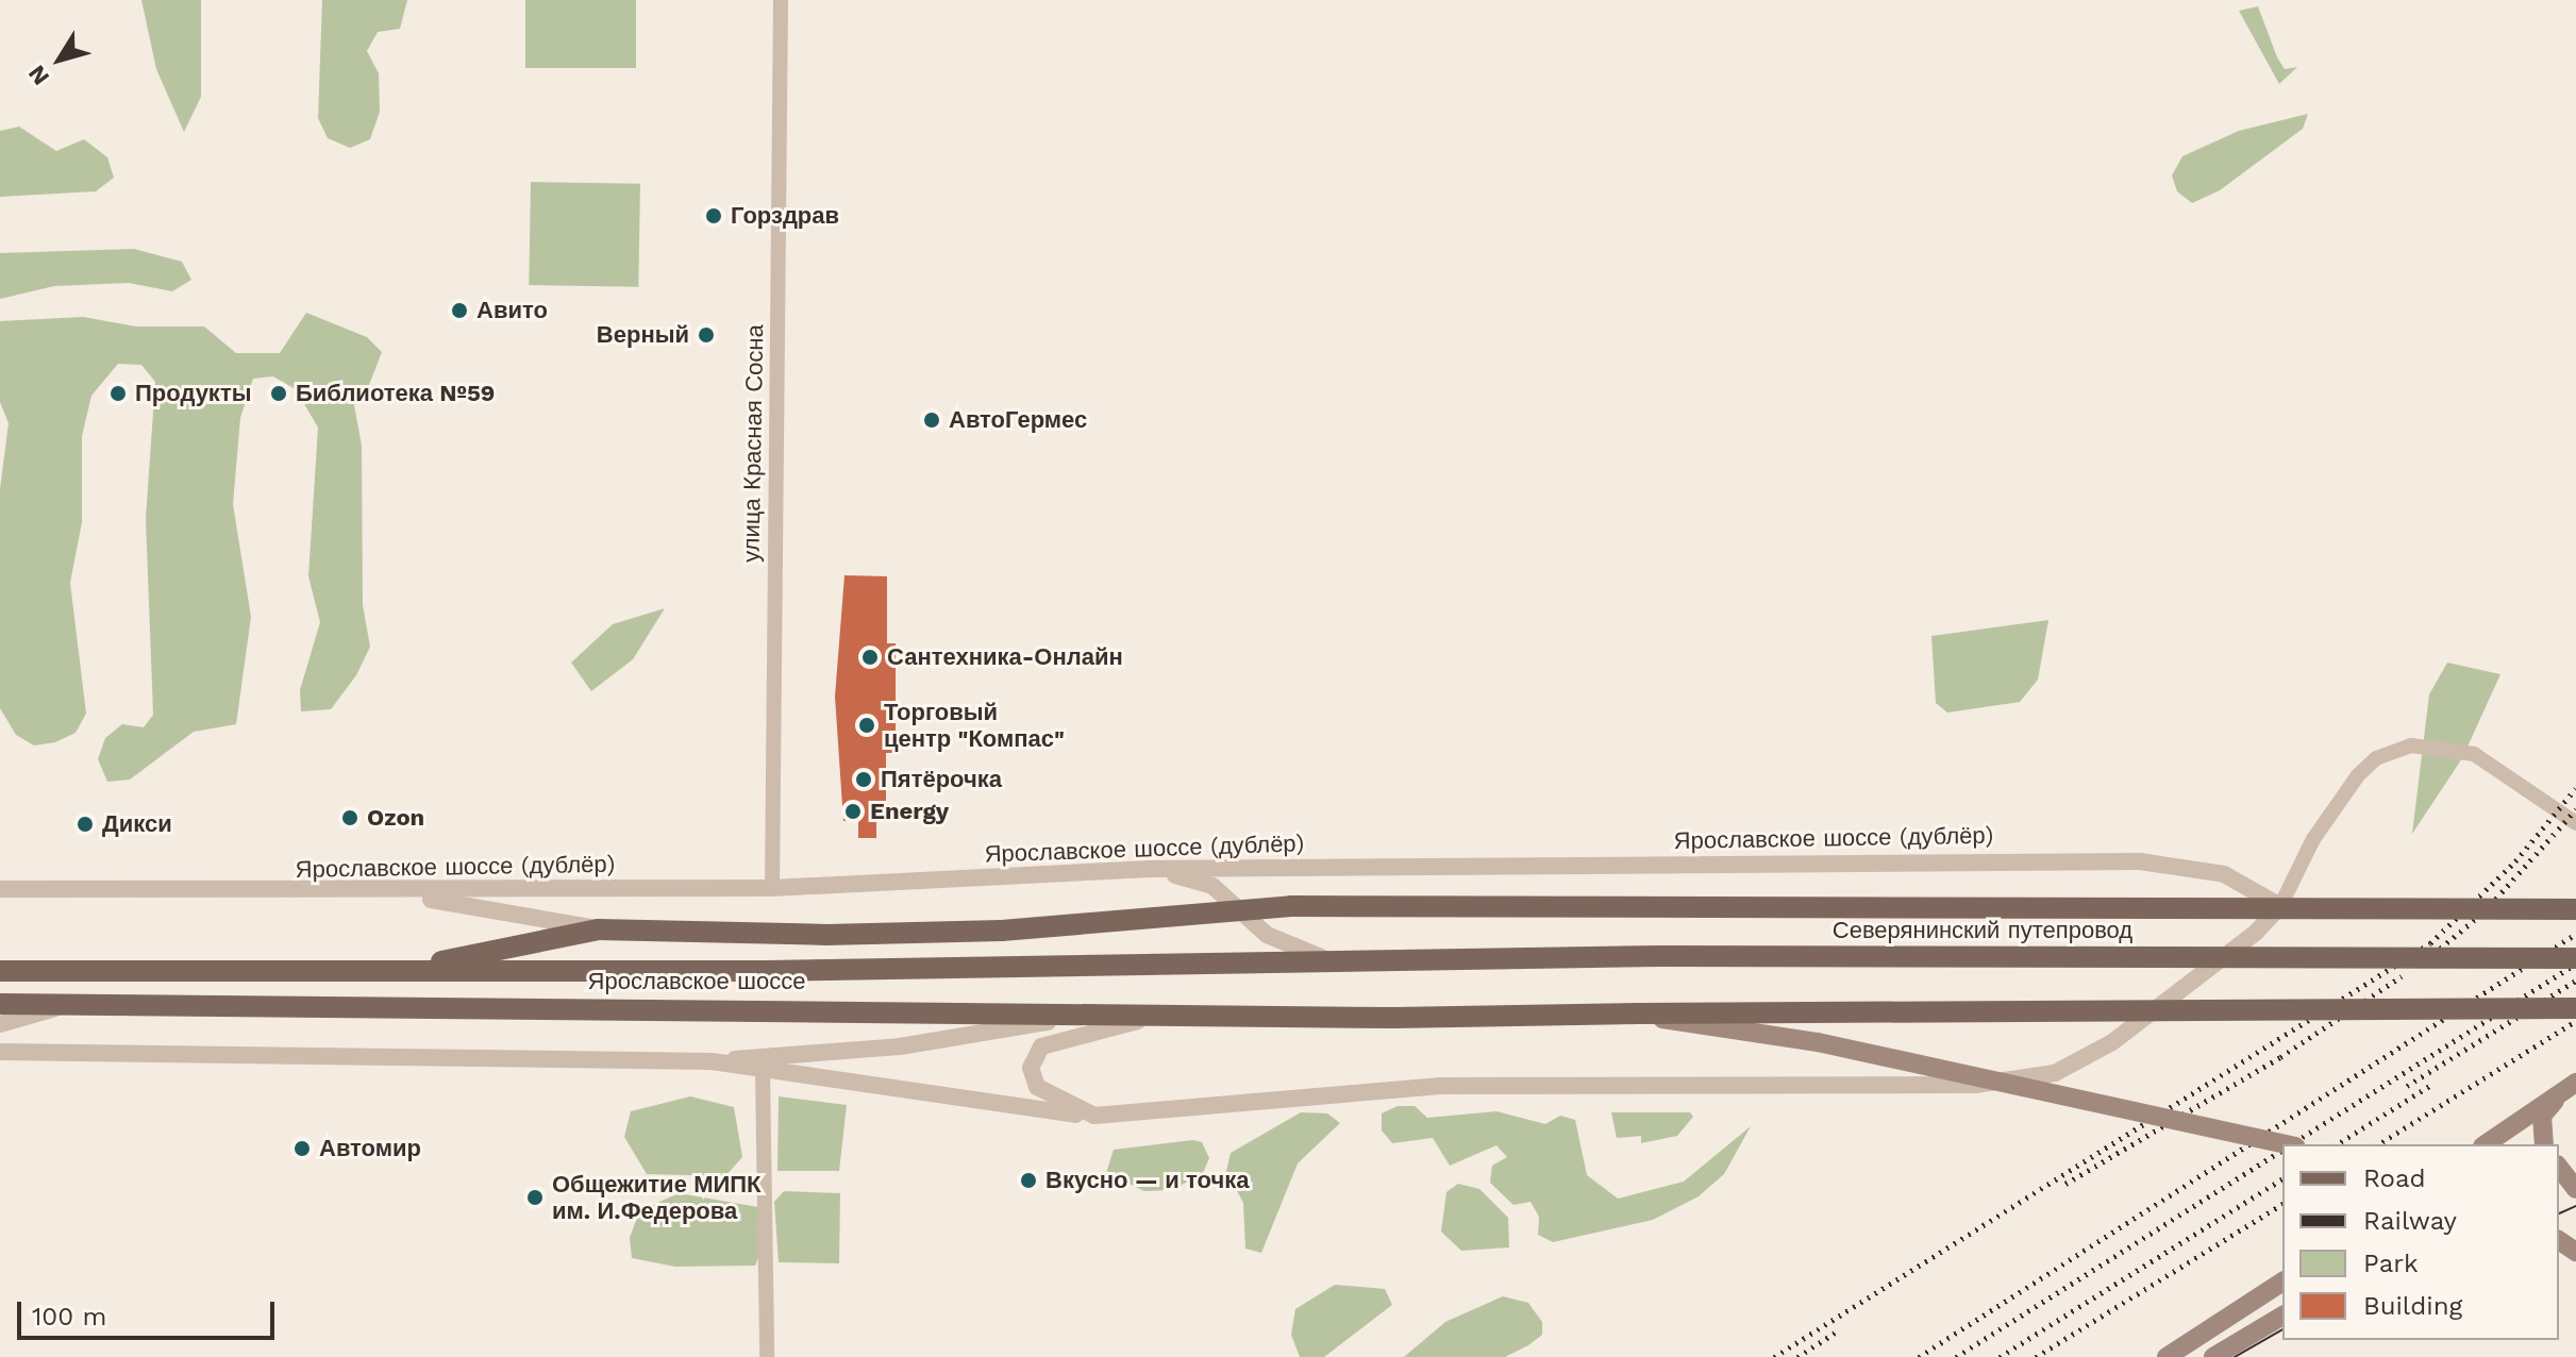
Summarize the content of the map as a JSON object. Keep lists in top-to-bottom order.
{
  "streets": {
    "main road": ["Северянинский путепровод", "Ярославское шоссе"],
    "street": ["улица Красная Сосна", "Ярославское шоссе (дублёр)"]
  },
  "crossings": [
    ["улица Красная Сосна", "Ярославское шоссе (дублёр)"],
    ["Северянинский путепровод", "Ярославское шоссе"]
  ],
  "places": [
    "Горздрав",
    "Авито",
    "Верный",
    "Продукты",
    "Библиотека №59",
    "АвтоГермес",
    "Сантехника-Онлайн",
    "Торговый центр \"Компас\"",
    "Пятёрочка",
    "Energy",
    "Ozon",
    "Дикси",
    "Автомир",
    "Вкусно — и точка",
    "Общежитие МИПК им. И.Федерова"
  ],
  "legend": [
    "Road",
    "Railway",
    "Park",
    "Building"
  ],
  "scale_bar": "100 m",
  "north": "bottom left"
}
